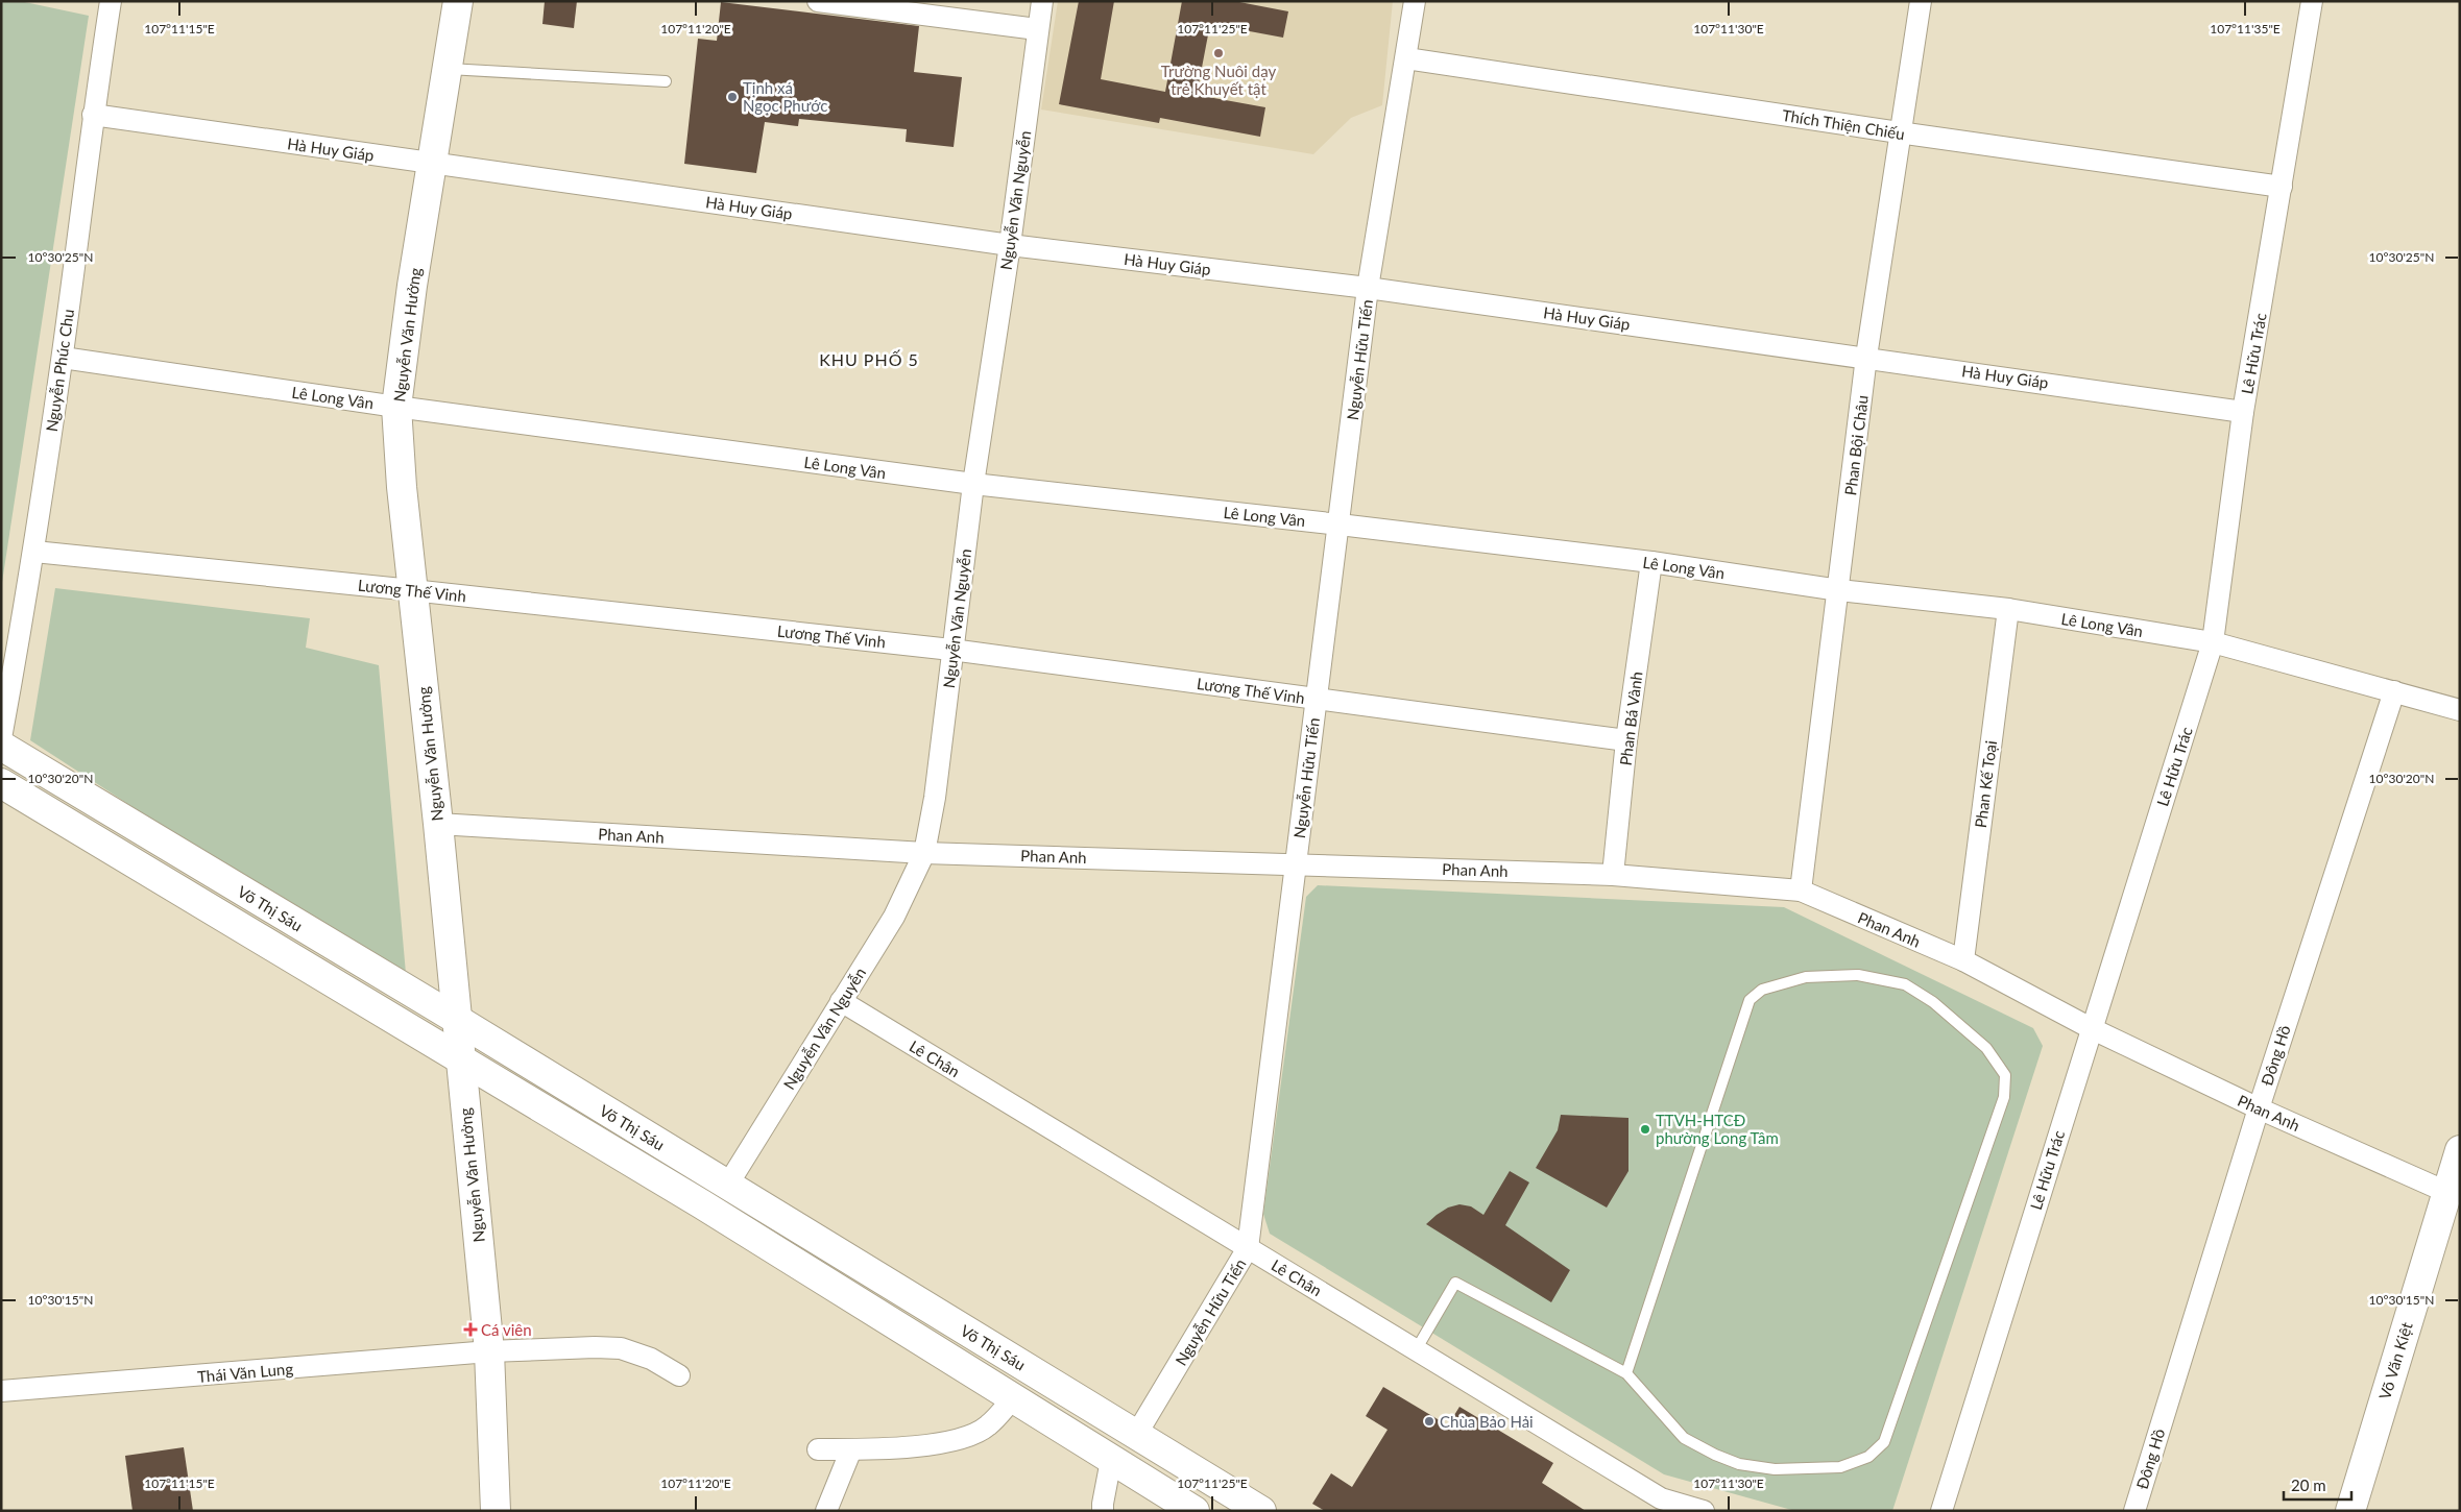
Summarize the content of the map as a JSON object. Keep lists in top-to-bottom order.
{
  "streets": {
    "main road": ["Nguyễn Văn Hưởng", "Võ Thị Sáu", "Võ Văn Kiệt"],
    "street": [
      "Thích Thiện Chiếu",
      "Hà Huy Giáp",
      "Nguyễn Văn Nguyễn",
      "Lê Hữu Trác",
      "Nguyễn Hữu Tiến",
      "Nguyễn Phúc Chu",
      "Lê Long Vân",
      "Phan Bội Châu",
      "Lương Thế Vinh",
      "Phan Bá Vành",
      "Phan Kế Toại",
      "Phan Anh",
      "Đông Hồ",
      "Lê Chân",
      "Thái Văn Lung"
    ]
  },
  "crossings": [
    ["Thích Thiện Chiếu", "Lê Hữu Trác"],
    ["Thích Thiện Chiếu", "Nguyễn Hữu Tiến"],
    ["Thích Thiện Chiếu", "Phan Bội Châu"],
    ["Hà Huy Giáp", "Nguyễn Văn Nguyễn"],
    ["Hà Huy Giáp", "Nguyễn Văn Hưởng"],
    ["Hà Huy Giáp", "Lê Hữu Trác"],
    ["Hà Huy Giáp", "Nguyễn Hữu Tiến"],
    ["Hà Huy Giáp", "Nguyễn Phúc Chu"],
    ["Hà Huy Giáp", "Phan Bội Châu"],
    ["Nguyễn Văn Nguyễn", "Lê Long Vân"],
    ["Nguyễn Văn Nguyễn", "Lương Thế Vinh"],
    ["Nguyễn Văn Nguyễn", "Phan Anh"],
    ["Nguyễn Văn Nguyễn", "Võ Thị Sáu"],
    ["Nguyễn Văn Nguyễn", "Lê Chân"],
    ["Nguyễn Văn Hưởng", "Lê Long Vân"],
    ["Nguyễn Văn Hưởng", "Lương Thế Vinh"],
    ["Nguyễn Văn Hưởng", "Phan Anh"],
    ["Nguyễn Văn Hưởng", "Võ Thị Sáu"],
    ["Nguyễn Văn Hưởng", "Thái Văn Lung"],
    ["Lê Hữu Trác", "Lê Long Vân"],
    ["Lê Hữu Trác", "Phan Anh"],
    ["Nguyễn Hữu Tiến", "Lê Long Vân"],
    ["Nguyễn Hữu Tiến", "Lương Thế Vinh"],
    ["Nguyễn Hữu Tiến", "Phan Anh"],
    ["Nguyễn Hữu Tiến", "Võ Thị Sáu"],
    ["Nguyễn Hữu Tiến", "Lê Chân"],
    ["Nguyễn Phúc Chu", "Lê Long Vân"],
    ["Nguyễn Phúc Chu", "Lương Thế Vinh"],
    ["Lê Long Vân", "Phan Bội Châu"],
    ["Lê Long Vân", "Phan Bá Vành"],
    ["Lê Long Vân", "Phan Kế Toại"],
    ["Lê Long Vân", "Đông Hồ"],
    ["Phan Bội Châu", "Phan Anh"],
    ["Lương Thế Vinh", "Phan Bá Vành"],
    ["Phan Bá Vành", "Phan Anh"],
    ["Phan Kế Toại", "Phan Anh"],
    ["Phan Anh", "Đông Hồ"],
    ["Phan Anh", "Võ Văn Kiệt"]
  ],
  "districts": ["KHU PHỐ 5"],
  "places": {
    "other": [
      "Trường Nuôi dạy trẻ Khuyết tật",
      "Tịnh xá Ngọc Phước",
      "TTVH-HTCĐ phường Long Tâm",
      "Chùa Bảo Hải"
    ],
    "health": ["Cá viên"]
  },
  "scale_bar": "20 m",
  "coordinates": [
    "107°11'15\"E",
    "107°11'20\"E",
    "107°11'25\"E",
    "107°11'30\"E",
    "107°11'35\"E",
    "10°30'25\"N",
    "10°30'20\"N",
    "10°30'15\"N"
  ]
}
